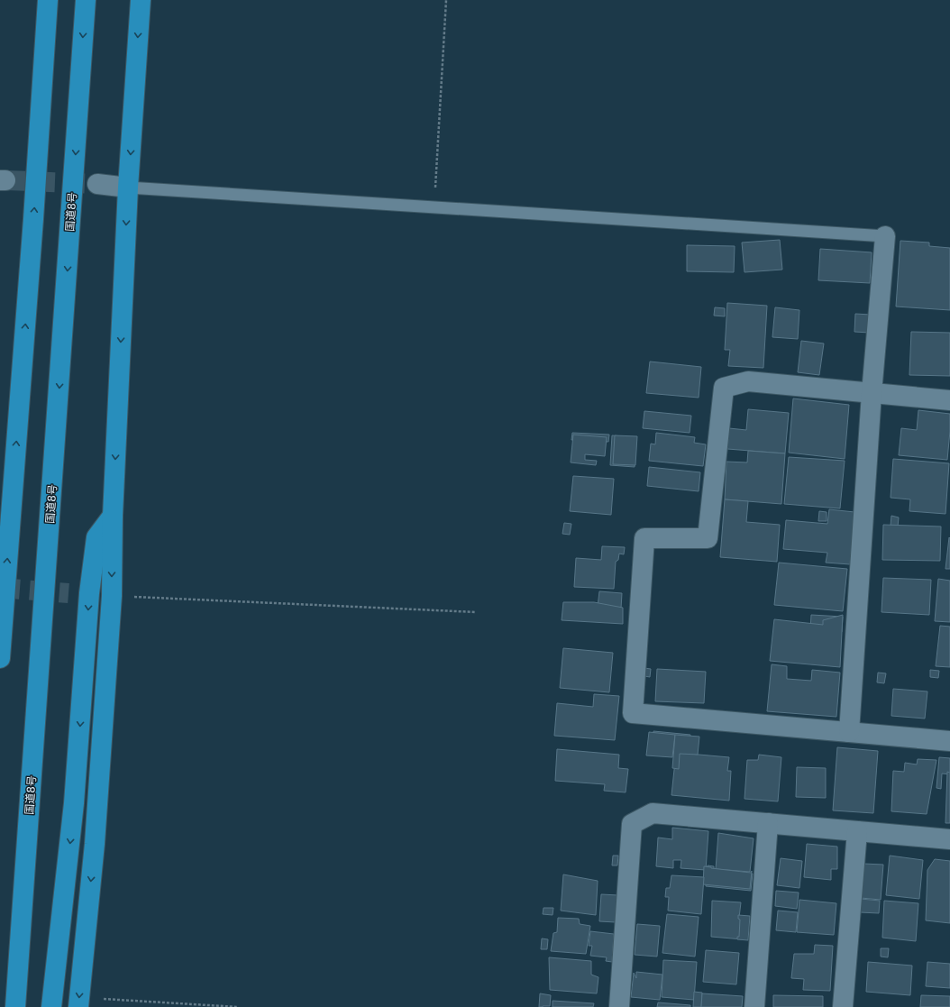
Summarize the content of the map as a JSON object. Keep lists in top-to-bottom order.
{
  "streets": {
    "highway": ["国道8号"]
  }
}
